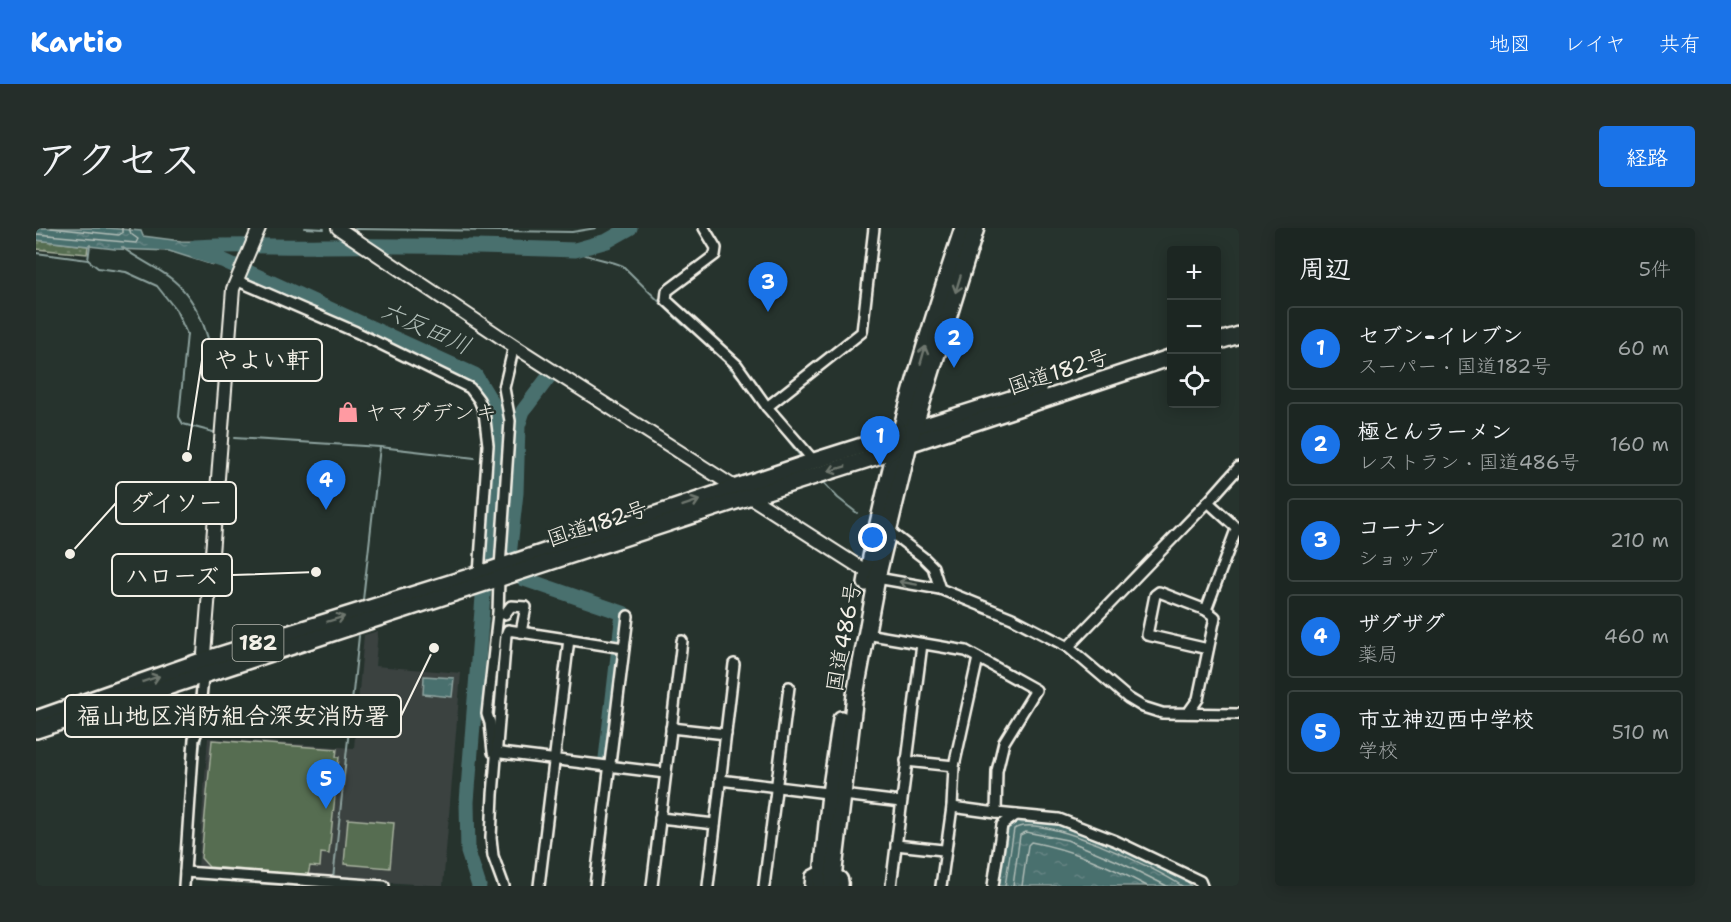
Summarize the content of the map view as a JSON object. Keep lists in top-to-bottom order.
{
  "streets": {
    "highway": ["国道182号", "国道486号", "182"]
  },
  "crossings": [
    ["国道182号", "国道486号"]
  ],
  "water": ["六反田川"],
  "places": {
    "shop": ["ヤマダデンキ"],
    "other": [
      "やよい軒",
      "ダイソー",
      "ハローズ",
      "福山地区消防組合深安消防署"
    ]
  },
  "page": {
    "header": "Kartio",
    "nav": ["地図", "レイヤ", "共有"],
    "title": "アクセス",
    "buttons": "経路",
    "heading": ["周辺", "5件"],
    "map_buttons": ["+", "−"],
    "pins": [
      "3",
      "2",
      "1",
      "4",
      "5"
    ],
    "list": [
      {
        "mark": "1",
        "name": "セブン-イレブン",
        "note": "スーパー · 国道182号",
        "value": "60 m"
      },
      {
        "mark": "2",
        "name": "極とんラーメン",
        "note": "レストラン · 国道486号",
        "value": "160 m"
      },
      {
        "mark": "3",
        "name": "コーナン",
        "note": "ショップ",
        "value": "210 m"
      },
      {
        "mark": "4",
        "name": "ザグザグ",
        "note": "薬局",
        "value": "460 m"
      },
      {
        "mark": "5",
        "name": "市立神辺西中学校",
        "note": "学校",
        "value": "510 m"
      }
    ]
  }
}
